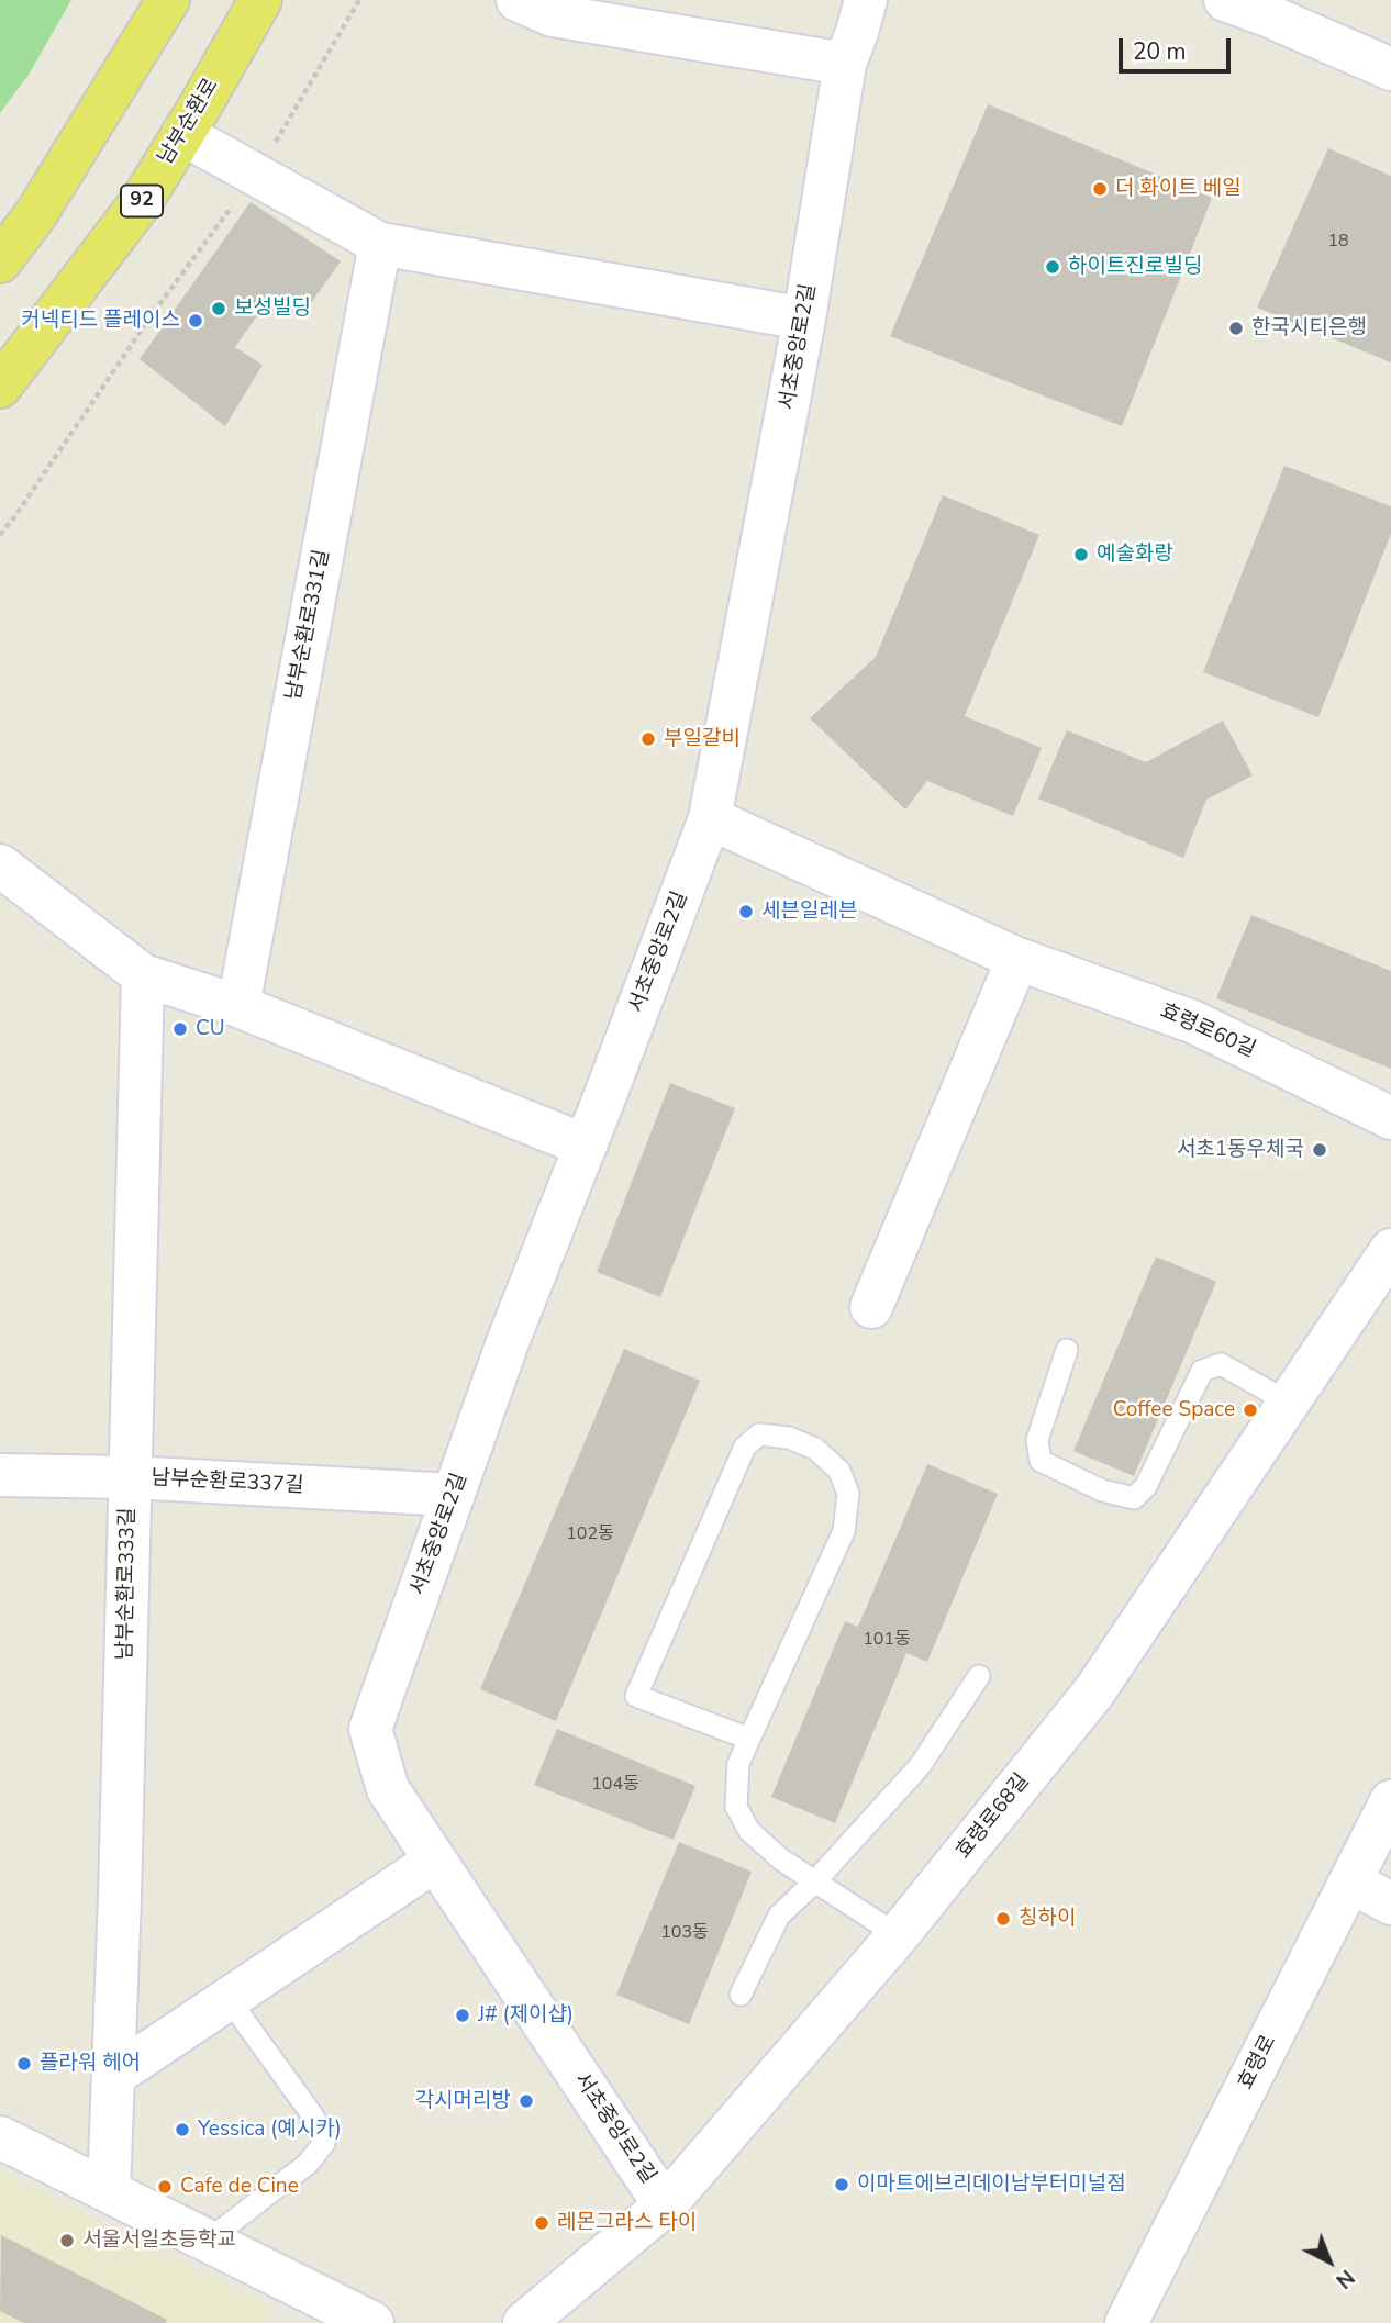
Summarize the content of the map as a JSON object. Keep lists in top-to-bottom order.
{
  "streets": {
    "main road": ["남부순환로", "92"],
    "street": [
      "서초중앙로2길",
      "남부순환로331길",
      "효령로60길",
      "남부순환로337길",
      "남부순환로333길",
      "효령로68길",
      "효령로"
    ]
  },
  "crossings": [
    ["서초중앙로2길", "효령로60길"],
    ["서초중앙로2길", "남부순환로337길"],
    ["서초중앙로2길", "효령로68길"],
    ["남부순환로337길", "남부순환로333길"]
  ],
  "places": [
    "더 화이트 베일",
    "하이트진로빌딩",
    "보성빌딩",
    "커넥티드 플레이스",
    "한국시티은행",
    "예술화랑",
    "부일갈비",
    "세븐일레븐",
    "CU",
    "서초1동우체국",
    "Coffee Space",
    "칭하이",
    "J# (제이샵)",
    "플라워 헤어",
    "각시머리방",
    "Yessica (예시카)",
    "이마트에브리데이남부터미널점",
    "Cafe de Cine",
    "레몬그라스 타이",
    "서울서일초등학교"
  ],
  "house_numbers": [
    "18",
    "102동",
    "101동",
    "104동",
    "103동"
  ],
  "scale_bar": "20 m",
  "north": "bottom right"
}
